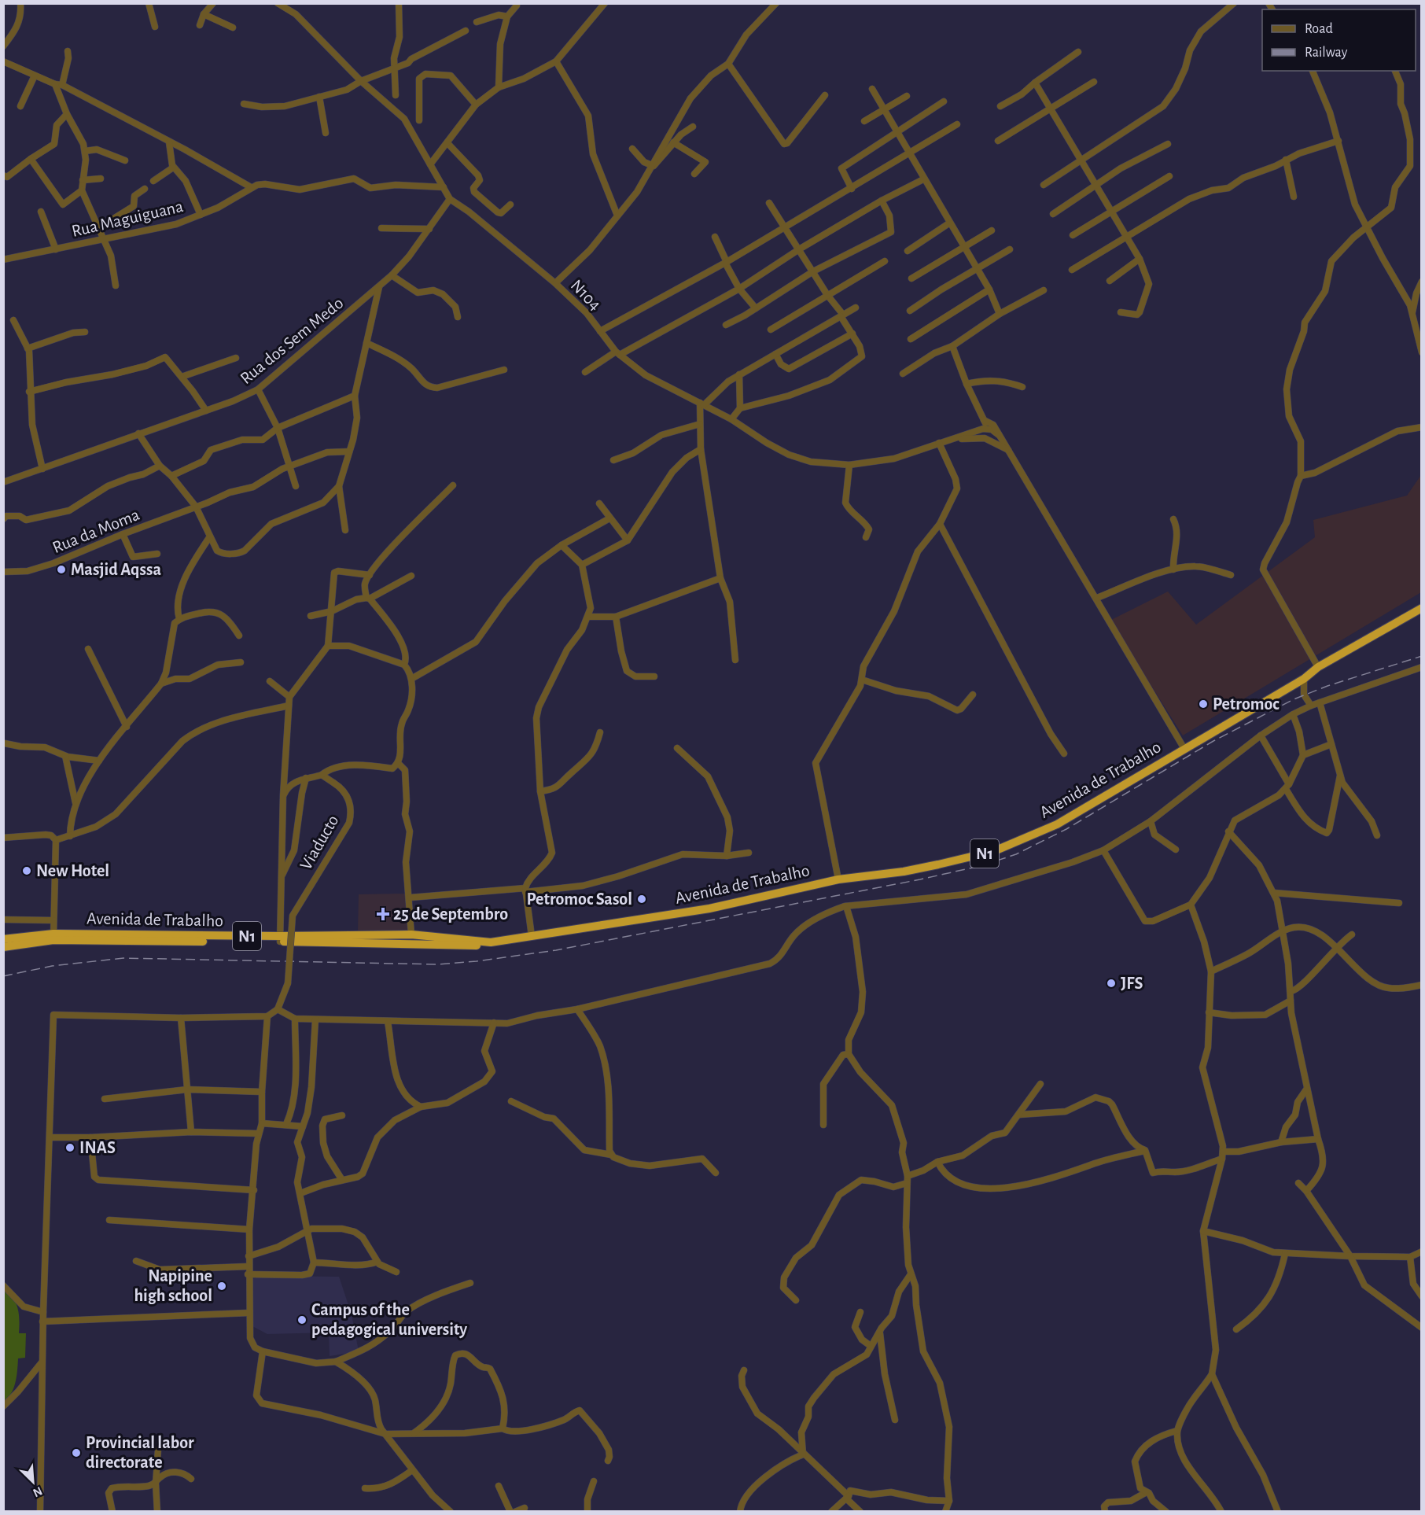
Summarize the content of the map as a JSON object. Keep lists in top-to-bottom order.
{
  "streets": {
    "highway": ["Avenida de Trabalho", "N1"],
    "street": [
      "Rua Maguiguana",
      "N104",
      "Rua dos Sem Medo",
      "Rua da Moma",
      "Viaducto"
    ]
  },
  "crossings": [
    ["N104", "Rua dos Sem Medo"],
    ["Avenida de Trabalho", "Viaducto"]
  ],
  "places": {
    "other": [
      "Masjid Aqssa",
      "Petromoc",
      "New Hotel",
      "Petromoc Sasol",
      "JFS",
      "INAS",
      "Napipine high school",
      "Campus of the pedagogical university",
      "Provincial labor directorate"
    ],
    "health": ["25 de Septembro"]
  },
  "legend": ["Road", "Railway"],
  "north": "bottom right"
}
